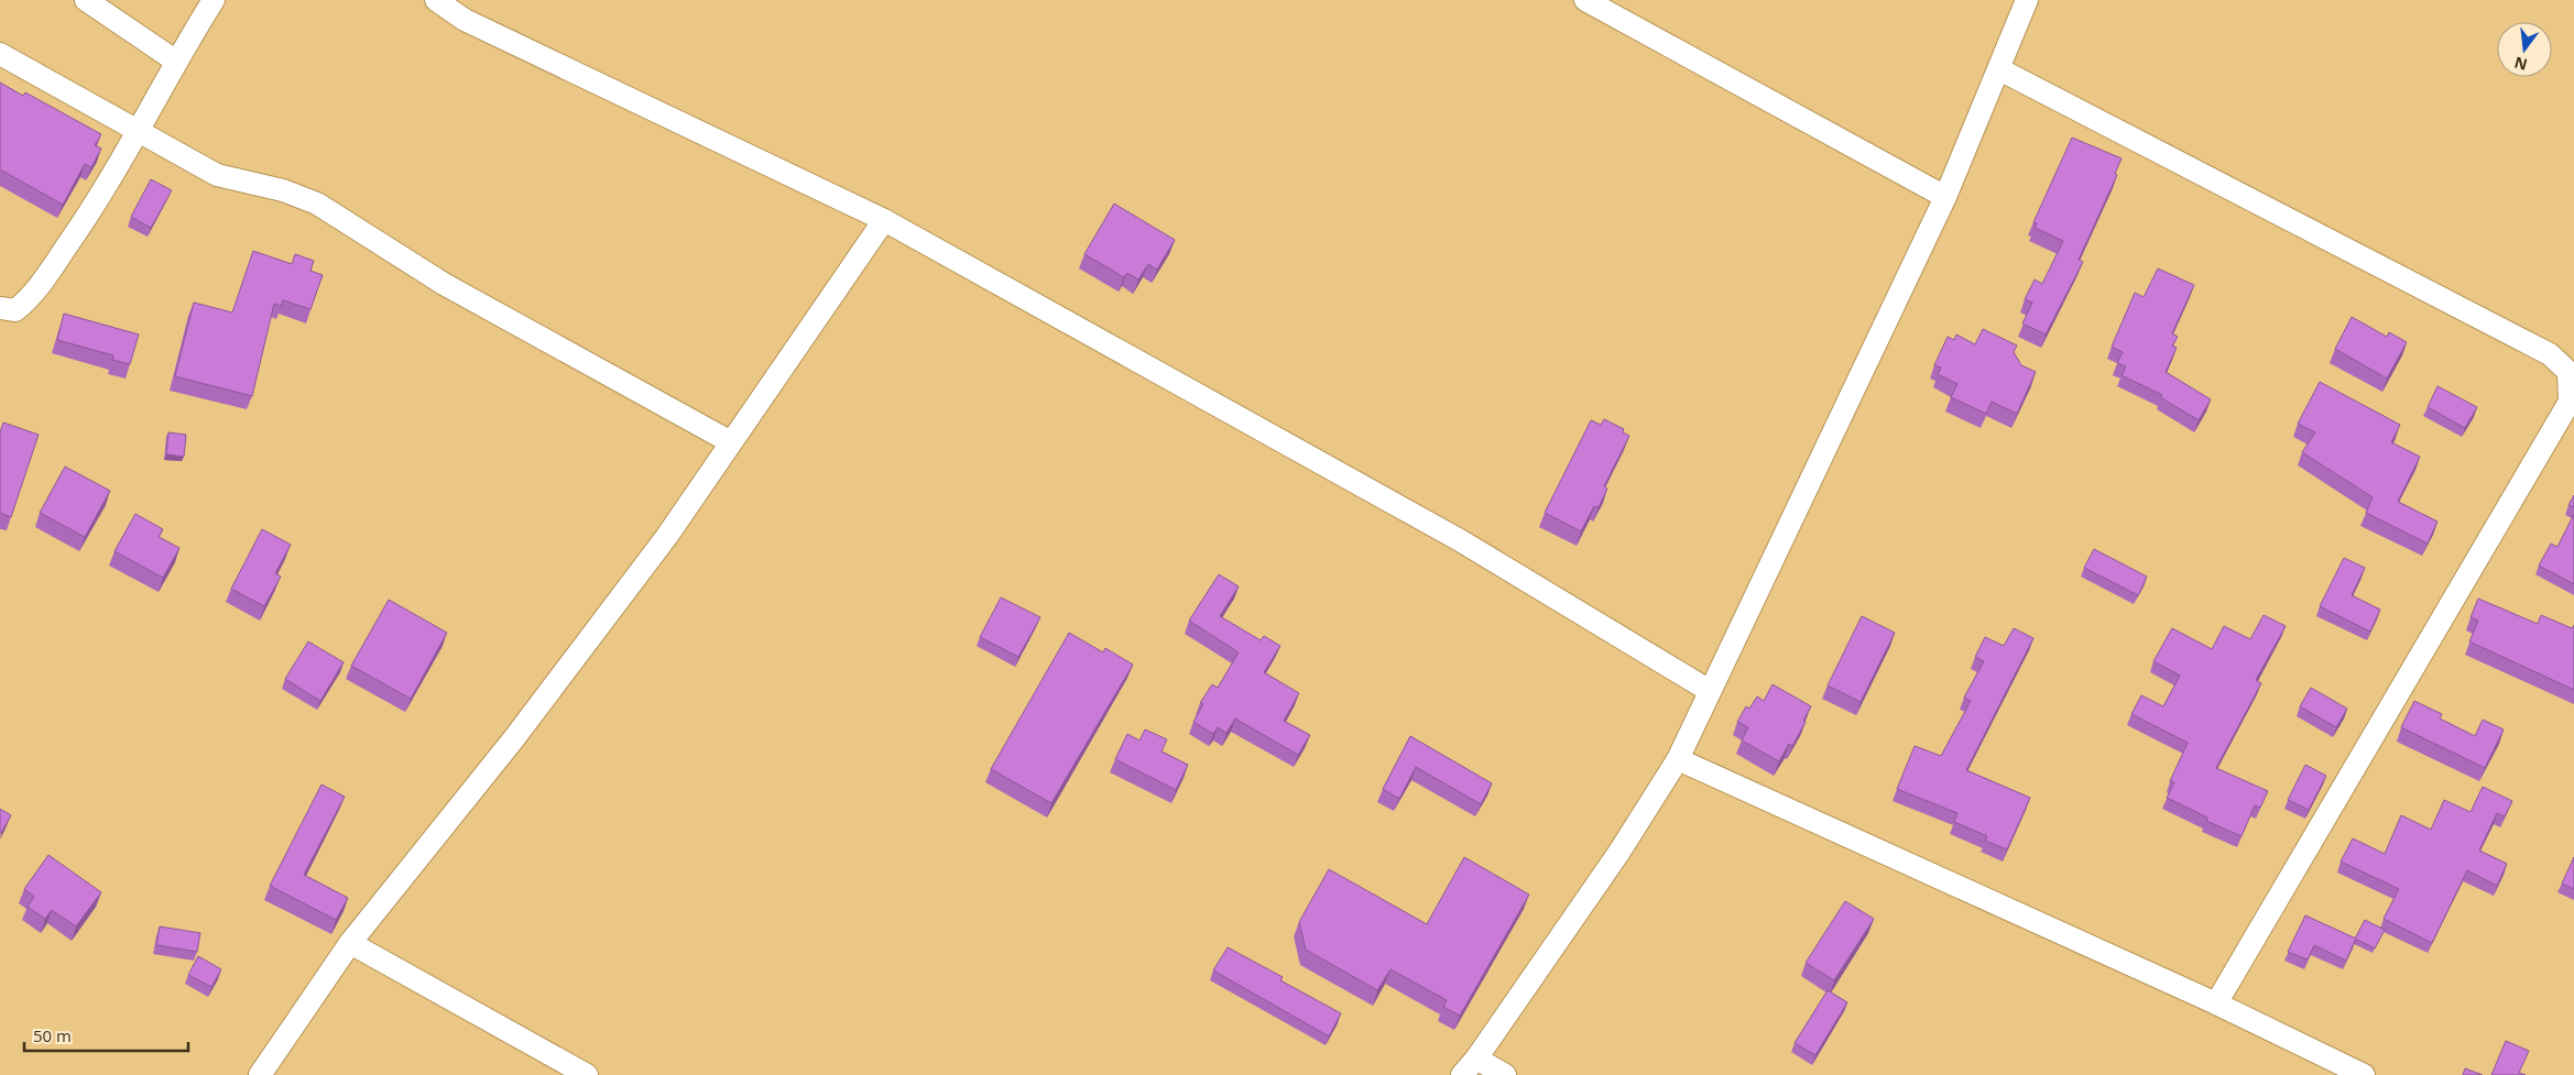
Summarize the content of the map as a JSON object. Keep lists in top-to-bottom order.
{
  "scale_bar": "50 m",
  "north": "bottom"
}
